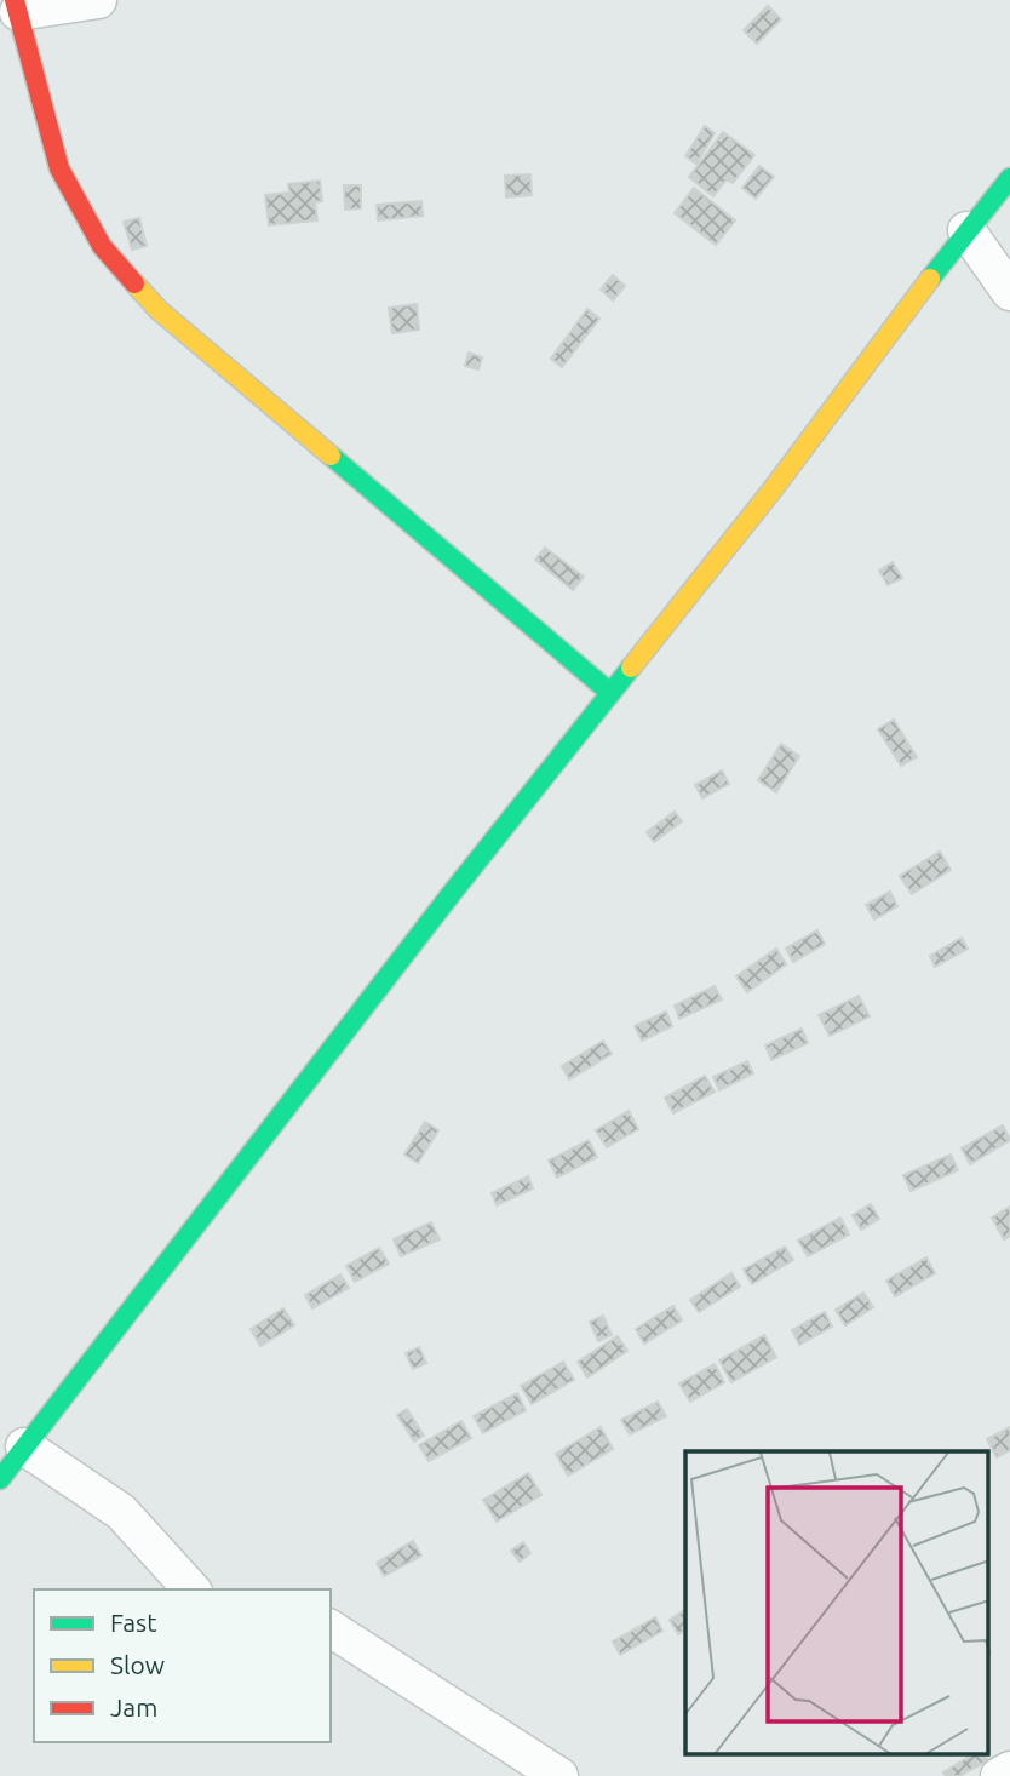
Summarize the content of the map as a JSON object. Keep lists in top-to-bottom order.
{
  "legend": ["Fast", "Slow", "Jam"]
}
